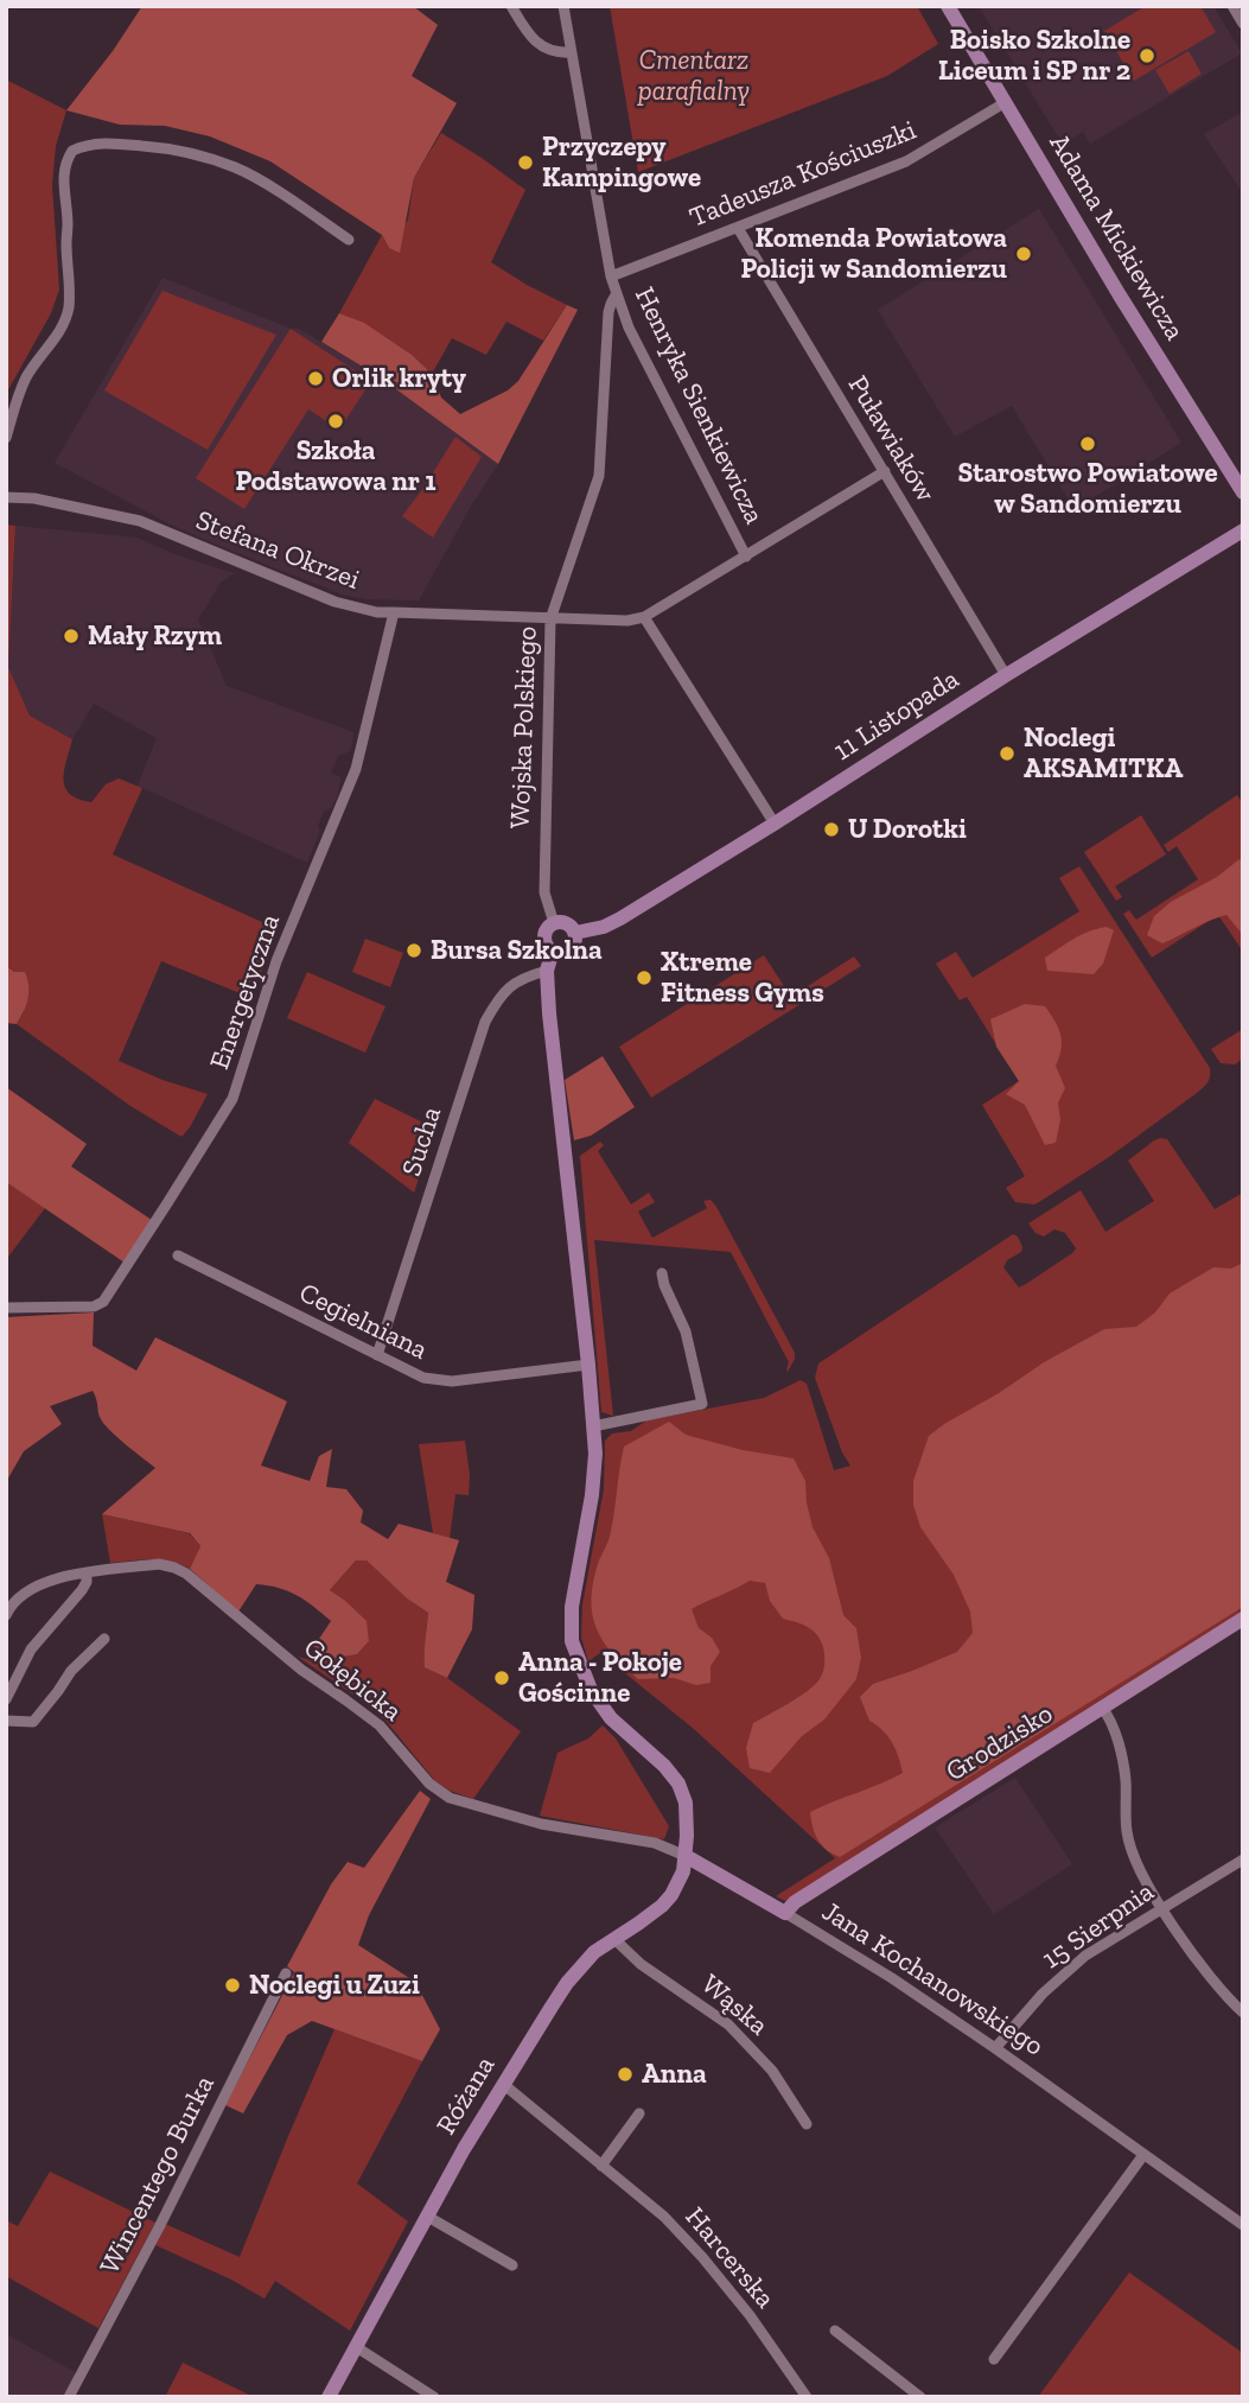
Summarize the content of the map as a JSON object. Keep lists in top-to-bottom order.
{
  "streets": {
    "street": [
      "Tadeusza Kościuszki",
      "Adama Mickiewicza",
      "Henryka Sienkiewicza",
      "Puławiaków",
      "Stefana Okrzei",
      "11 Listopada",
      "Wojska Polskiego",
      "Energetyczna",
      "Sucha",
      "Cegielniana",
      "Gołębicka",
      "Grodzisko",
      "15 Sierpnia",
      "Jana Kochanowskiego",
      "Wąska",
      "Różana",
      "Wincentego Burka",
      "Harcerska"
    ]
  },
  "crossings": [
    ["Tadeusza Kościuszki", "Adama Mickiewicza"],
    ["Tadeusza Kościuszki", "Henryka Sienkiewicza"],
    ["Tadeusza Kościuszki", "Puławiaków"],
    ["Henryka Sienkiewicza", "Wojska Polskiego"],
    ["Puławiaków", "11 Listopada"],
    ["Stefana Okrzei", "Wojska Polskiego"],
    ["Stefana Okrzei", "Energetyczna"],
    ["11 Listopada", "Wojska Polskiego"],
    ["Sucha", "Cegielniana"],
    ["Gołębicka", "Jana Kochanowskiego"],
    ["Gołębicka", "Różana"],
    ["Grodzisko", "Jana Kochanowskiego"],
    ["15 Sierpnia", "Jana Kochanowskiego"],
    ["Jana Kochanowskiego", "Różana"],
    ["Wąska", "Różana"],
    ["Różana", "Harcerska"]
  ],
  "parks": ["Cmentarz parafialny"],
  "places": [
    "Boisko Szkolne Liceum i SP nr 2",
    "Przyczepy Kampingowe",
    "Komenda Powiatowa Policji w Sandomierzu",
    "Orlik kryty",
    "Szkoła Podstawowa nr 1",
    "Starostwo Powiatowe w Sandomierzu",
    "Mały Rzym",
    "Noclegi AKSAMITKA",
    "U Dorotki",
    "Bursa Szkolna",
    "Xtreme Fitness Gyms",
    "Anna - Pokoje Gościnne",
    "Noclegi u Zuzi",
    "Anna"
  ]
}
